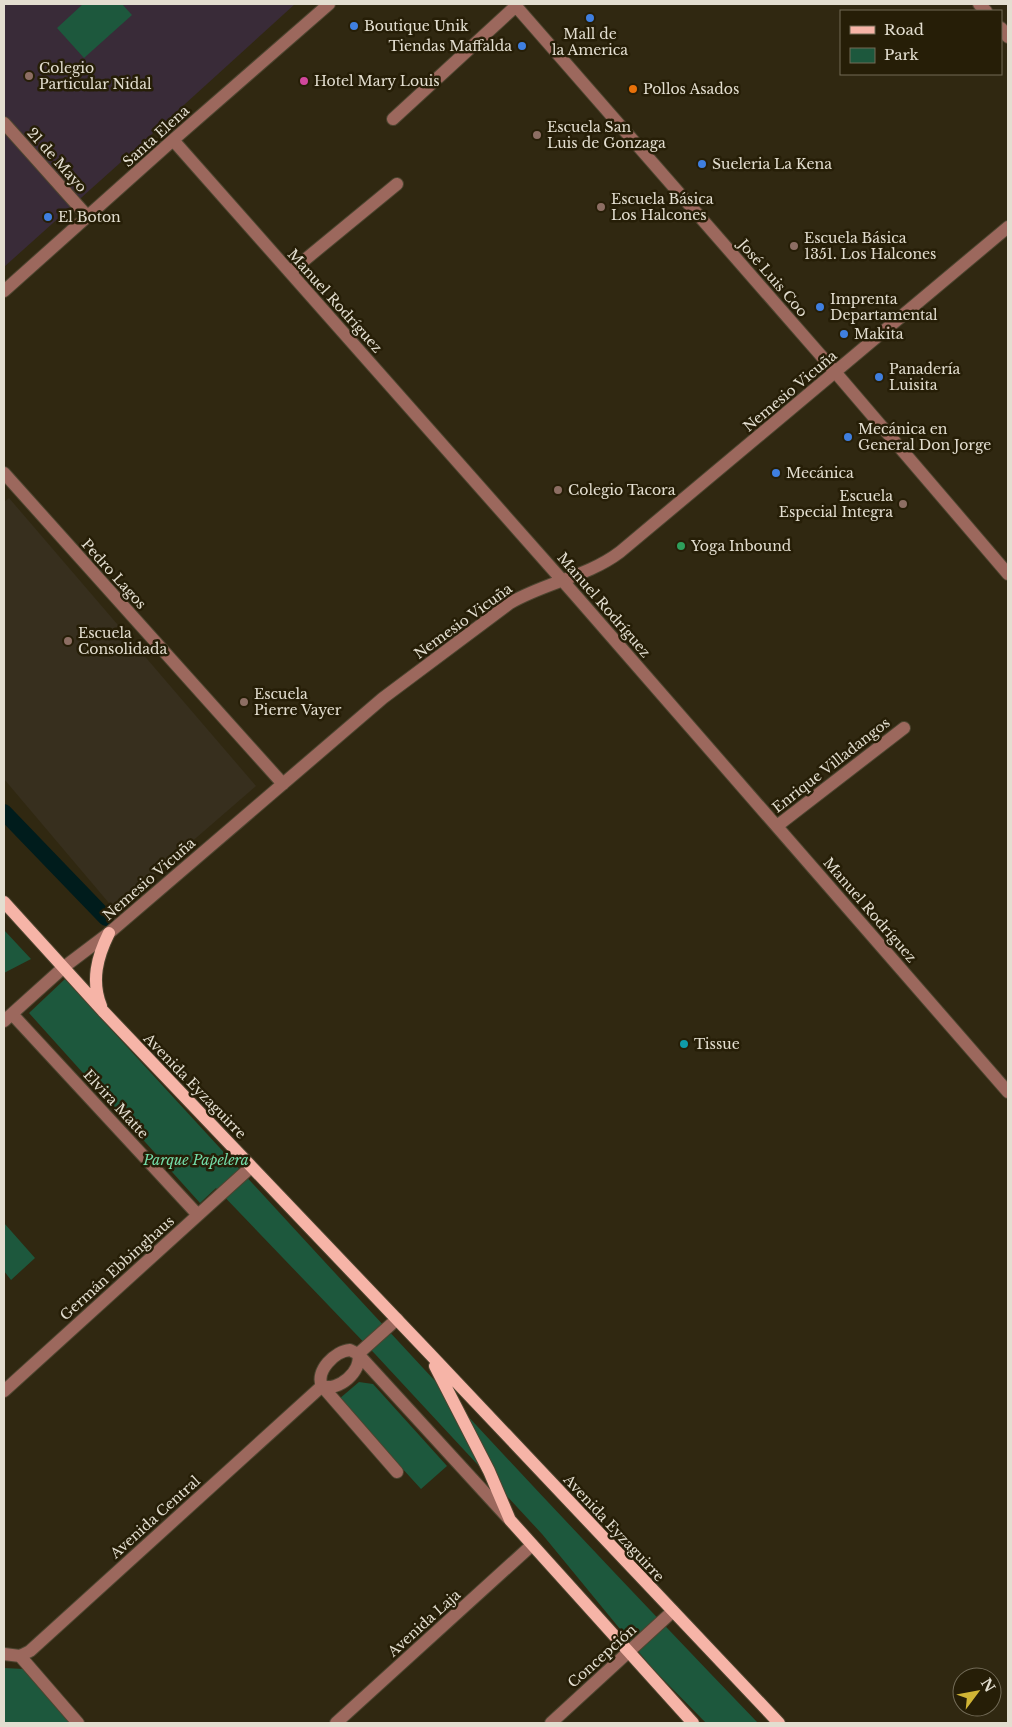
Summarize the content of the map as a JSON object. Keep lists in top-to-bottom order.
{
  "streets": {
    "main road": ["Avenida Eyzaguirre"],
    "street": [
      "Santa Elena",
      "21 de Mayo",
      "José Luis Coo",
      "Manuel Rodríguez",
      "Nemesio Vicuña",
      "Pedro Lagos",
      "Enrique Villadangos",
      "Elvira Matte",
      "Germán Ebbinghaus",
      "Avenida Central",
      "Avenida Laja",
      "Concepción"
    ]
  },
  "crossings": [
    ["Santa Elena", "21 de Mayo"],
    ["Santa Elena", "Manuel Rodríguez"],
    ["José Luis Coo", "Nemesio Vicuña"],
    ["Manuel Rodríguez", "Nemesio Vicuña"],
    ["Manuel Rodríguez", "Enrique Villadangos"],
    ["Nemesio Vicuña", "Pedro Lagos"],
    ["Nemesio Vicuña", "Avenida Eyzaguirre"],
    ["Nemesio Vicuña", "Elvira Matte"],
    ["Avenida Eyzaguirre", "Germán Ebbinghaus"],
    ["Avenida Eyzaguirre", "Avenida Central"],
    ["Avenida Eyzaguirre", "Avenida Laja"],
    ["Avenida Eyzaguirre", "Concepción"],
    ["Elvira Matte", "Germán Ebbinghaus"]
  ],
  "parks": ["Parque Papelera"],
  "places": [
    "Mall de la America",
    "Boutique Unik",
    "Tiendas Maffalda",
    "Colegio Particular Nidal",
    "Hotel Mary Louis",
    "Pollos Asados",
    "Escuela San Luis de Gonzaga",
    "Sueleria La Kena",
    "Escuela Básica Los Halcones",
    "El Boton",
    "Escuela Básica 1351. Los Halcones",
    "Imprenta Departamental",
    "Makita",
    "Panadería Luisita",
    "Mecánica en General Don Jorge",
    "Mecánica",
    "Colegio Tacora",
    "Escuela Especial Integra",
    "Yoga Inbound",
    "Escuela Consolidada",
    "Escuela Pierre Vayer",
    "Tissue"
  ],
  "legend": ["Road", "Park"],
  "north": "top right"
}
